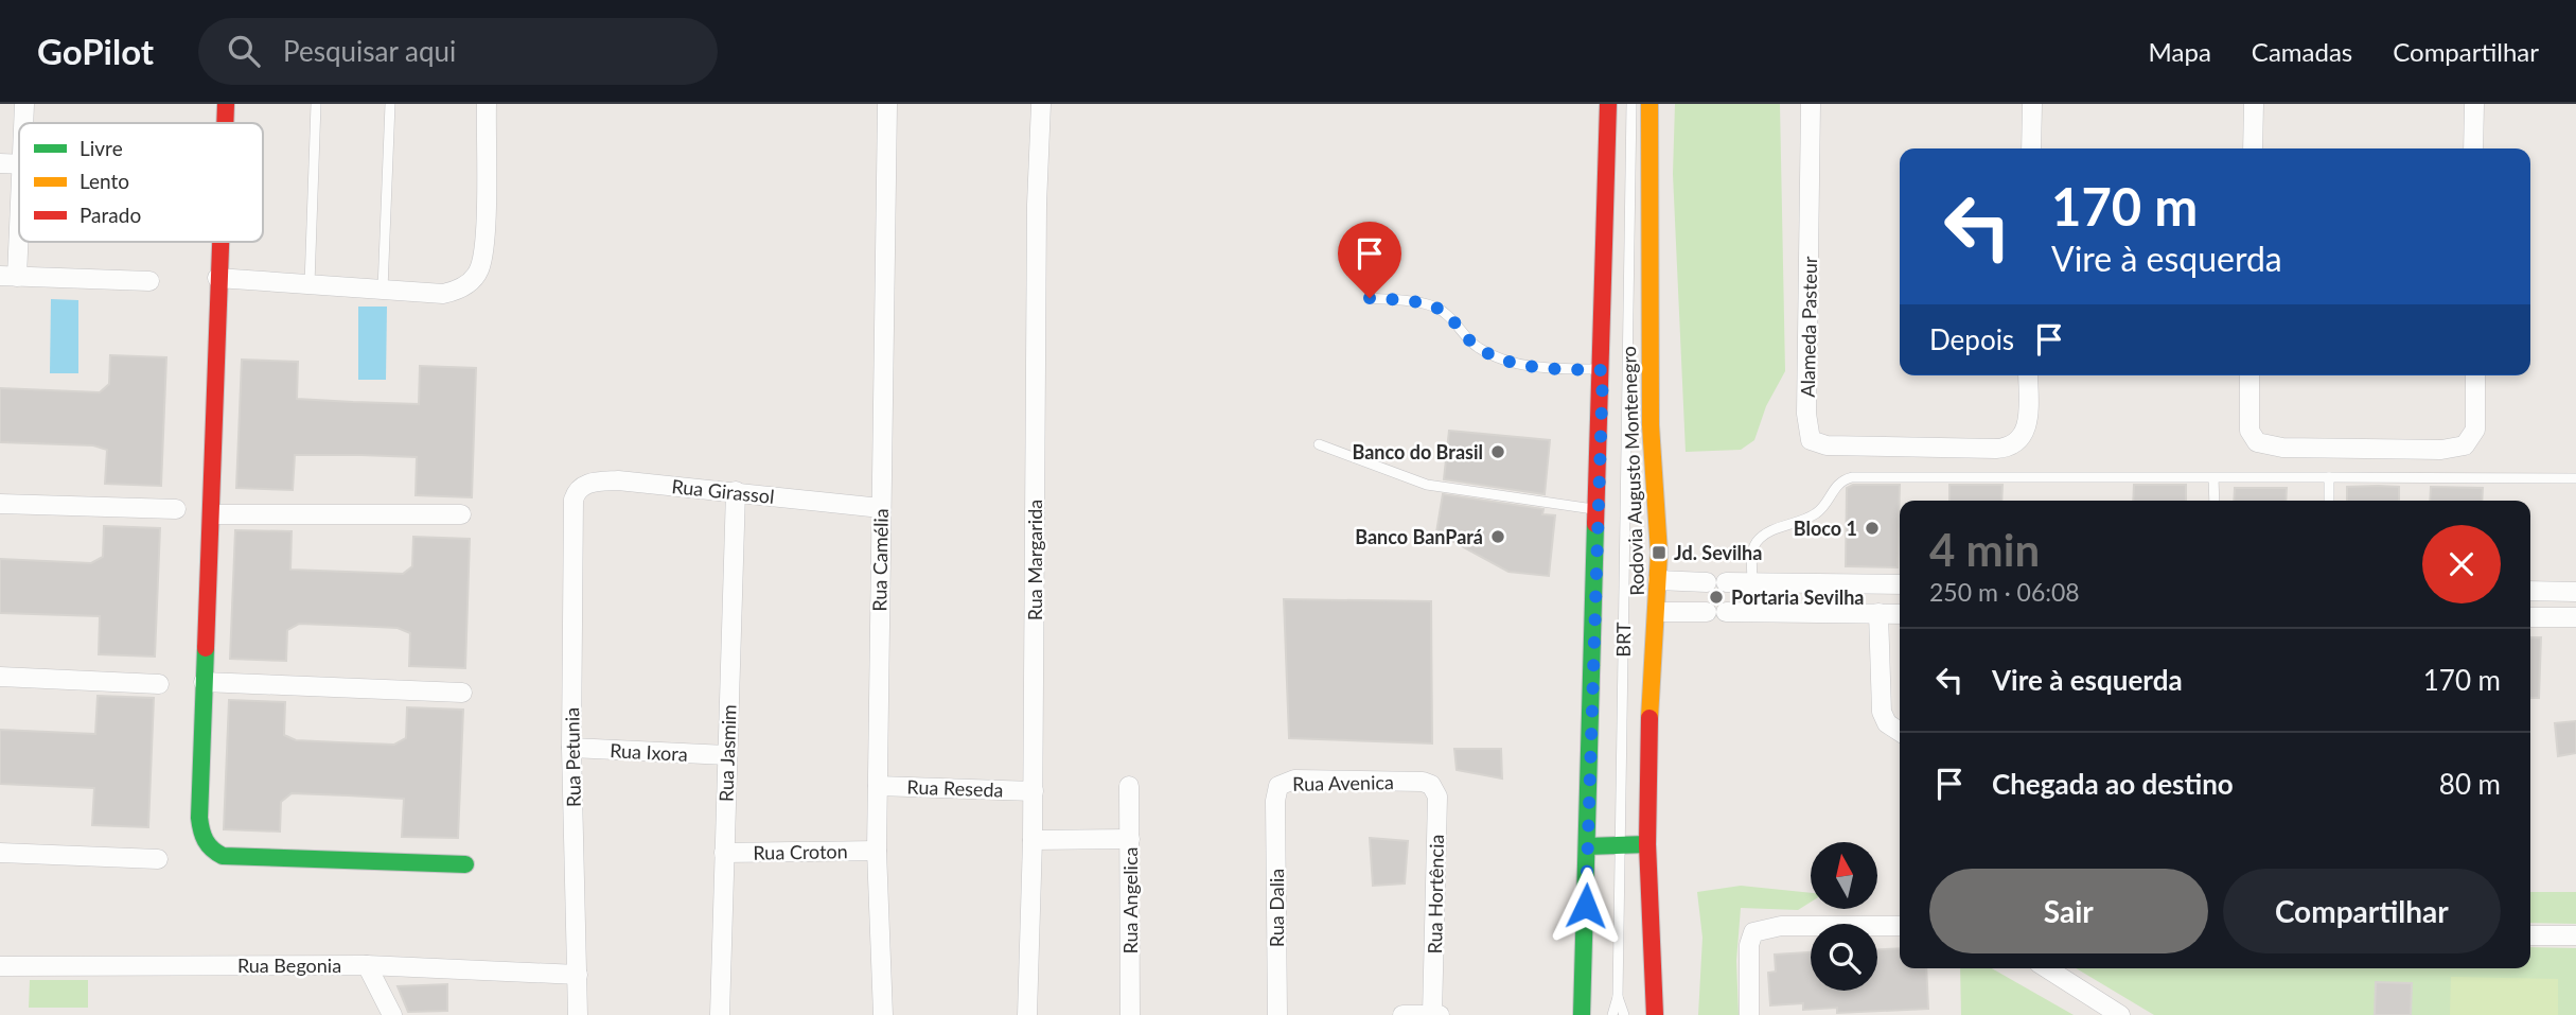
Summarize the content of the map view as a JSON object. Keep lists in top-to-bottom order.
{
  "streets": {
    "main road": ["Rodovia Augusto Montenegro"],
    "street": [
      "Alameda Pasteur",
      "Rua Girassol",
      "Rua Camélia",
      "Rua Margarida",
      "Rua Ixora",
      "Rua Jasmim",
      "Rua Petunia",
      "Rua Avenica",
      "Rua Reseda",
      "Rua Croton",
      "Rua Hortência",
      "Rua Angelica",
      "Rua Dalia",
      "Rua Begonia"
    ],
    "lane": ["BRT"]
  },
  "crossings": [
    ["Rua Girassol", "Rua Camélia"],
    ["Rua Girassol", "Rua Jasmim"],
    ["Rua Girassol", "Rua Petunia"],
    ["Rua Camélia", "Rua Reseda"],
    ["Rua Camélia", "Rua Croton"],
    ["Rua Margarida", "Rua Reseda"],
    ["Rua Ixora", "Rua Jasmim"],
    ["Rua Ixora", "Rua Petunia"],
    ["Rua Jasmim", "Rua Croton"],
    ["Rua Petunia", "Rua Begonia"],
    ["Rua Avenica", "Rua Hortência"],
    ["Rua Avenica", "Rua Dalia"]
  ],
  "places": {
    "other": [
      "Banco do Brasil",
      "Bloco 1",
      "Banco BanPará",
      "Portaria Sevilha"
    ],
    "transit": ["Jd. Sevilha"]
  },
  "legend": ["Livre", "Lento", "Parado"],
  "north": "top",
  "page": {
    "header": "GoPilot",
    "search": "Pesquisar aqui",
    "nav": ["Mapa", "Camadas", "Compartilhar"],
    "turn": ["170 m", "Vire à esquerda"],
    "then": "Depois",
    "heading": ["4 min", "250 m · 06:08"],
    "list": [
      {
        "name": "Vire à esquerda",
        "value": "170 m"
      },
      {
        "name": "Chegada ao destino",
        "value": "80 m"
      }
    ],
    "buttons": ["Sair", "Compartilhar"]
  }
}
